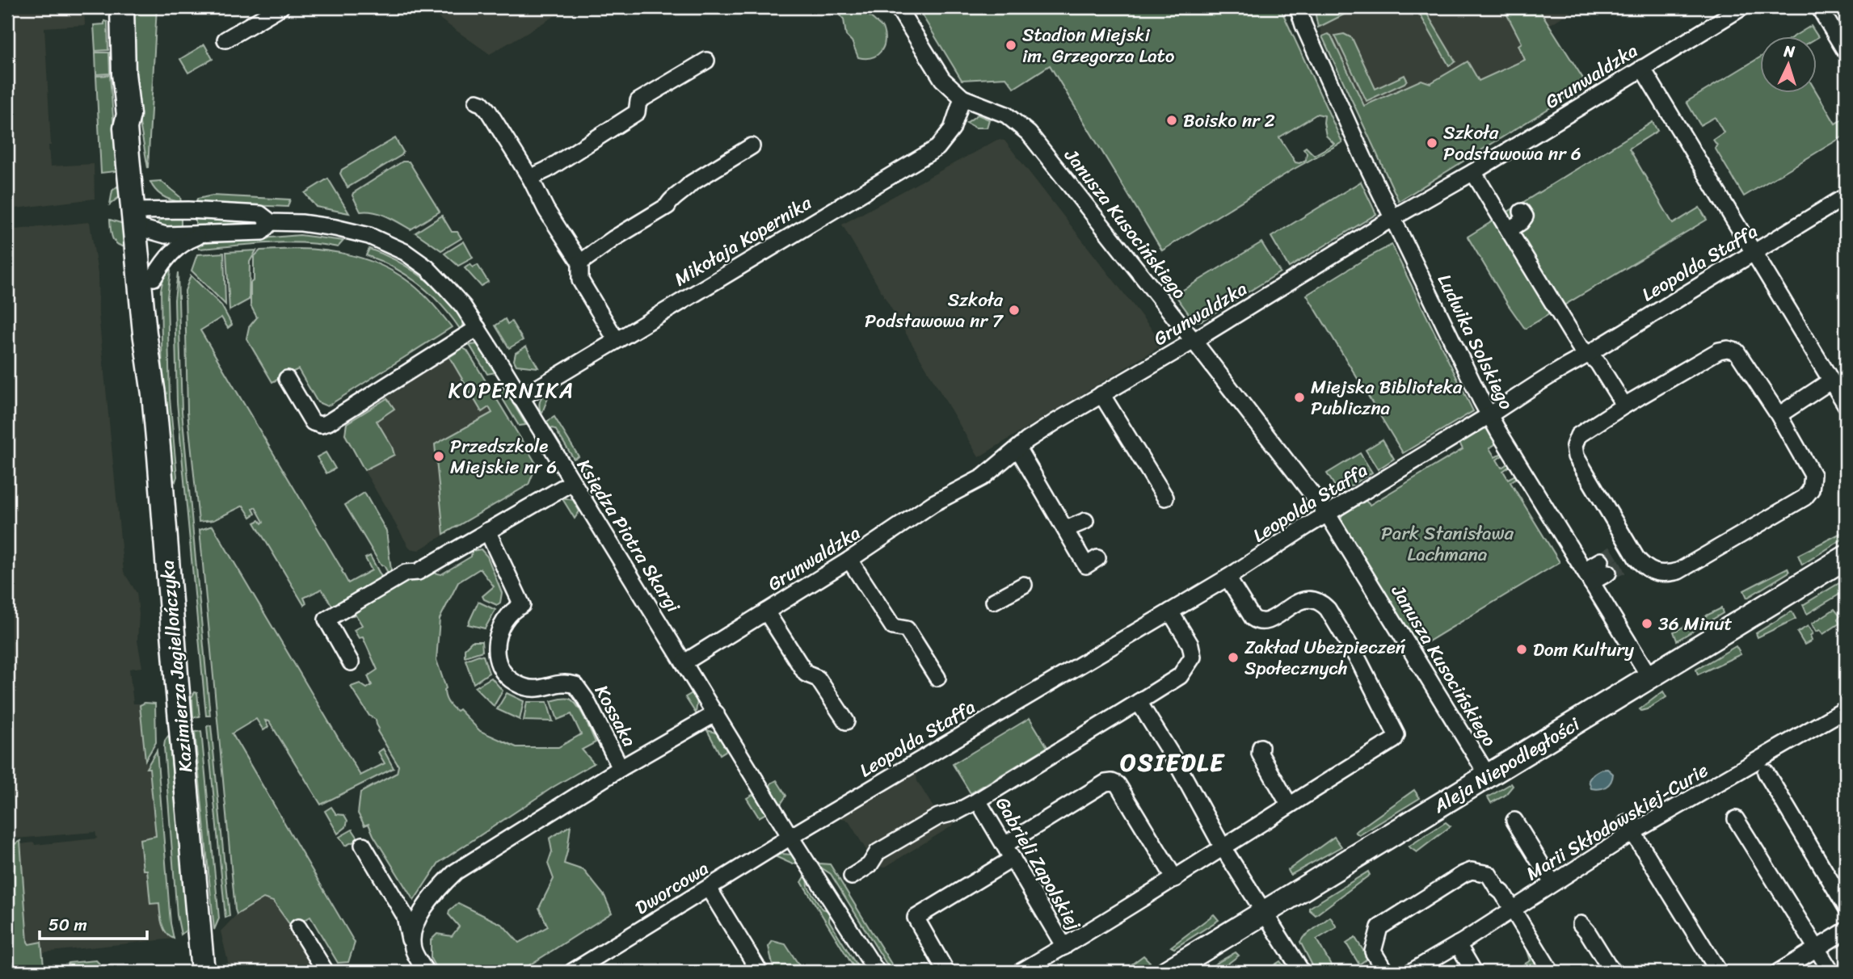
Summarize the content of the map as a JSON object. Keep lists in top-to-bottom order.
{
  "streets": {
    "main road": ["Kazimierza Jagiellończyka", "Aleja Niepodległości"],
    "street": [
      "Grunwaldzka",
      "Janusza Kusocińskiego",
      "Mikołaja Kopernika",
      "Leopolda Staffa",
      "Ludwika Solskiego",
      "Księdza Piotra Skargi",
      "Kossaka",
      "Marii Skłodowskiej-Curie",
      "Gabrieli Zapolskiej",
      "Dworcowa"
    ]
  },
  "crossings": [
    ["Grunwaldzka", "Janusza Kusocińskiego"],
    ["Grunwaldzka", "Ludwika Solskiego"],
    ["Grunwaldzka", "Księdza Piotra Skargi"],
    ["Janusza Kusocińskiego", "Mikołaja Kopernika"],
    ["Janusza Kusocińskiego", "Leopolda Staffa"],
    ["Janusza Kusocińskiego", "Aleja Niepodległości"],
    ["Mikołaja Kopernika", "Księdza Piotra Skargi"],
    ["Leopolda Staffa", "Ludwika Solskiego"],
    ["Leopolda Staffa", "Księdza Piotra Skargi"],
    ["Leopolda Staffa", "Dworcowa"],
    ["Ludwika Solskiego", "Aleja Niepodległości"],
    ["Księdza Piotra Skargi", "Kazimierza Jagiellończyka"],
    ["Księdza Piotra Skargi", "Kossaka"],
    ["Księdza Piotra Skargi", "Dworcowa"]
  ],
  "districts": ["KOPERNIKA", "OSIEDLE"],
  "parks": ["Park Stanisława Lachmana"],
  "places": [
    "Stadion Miejski im. Grzegorza Lato",
    "Boisko nr 2",
    "Szkoła Podstawowa nr 6",
    "Szkoła Podstawowa nr 7",
    "Miejska Biblioteka Publiczna",
    "Przedszkole Miejskie nr 6",
    "36 Minut",
    "Dom Kultury",
    "Zakład Ubezpieczeń Społecznych"
  ],
  "scale_bar": "50 m",
  "north": "top"
}
